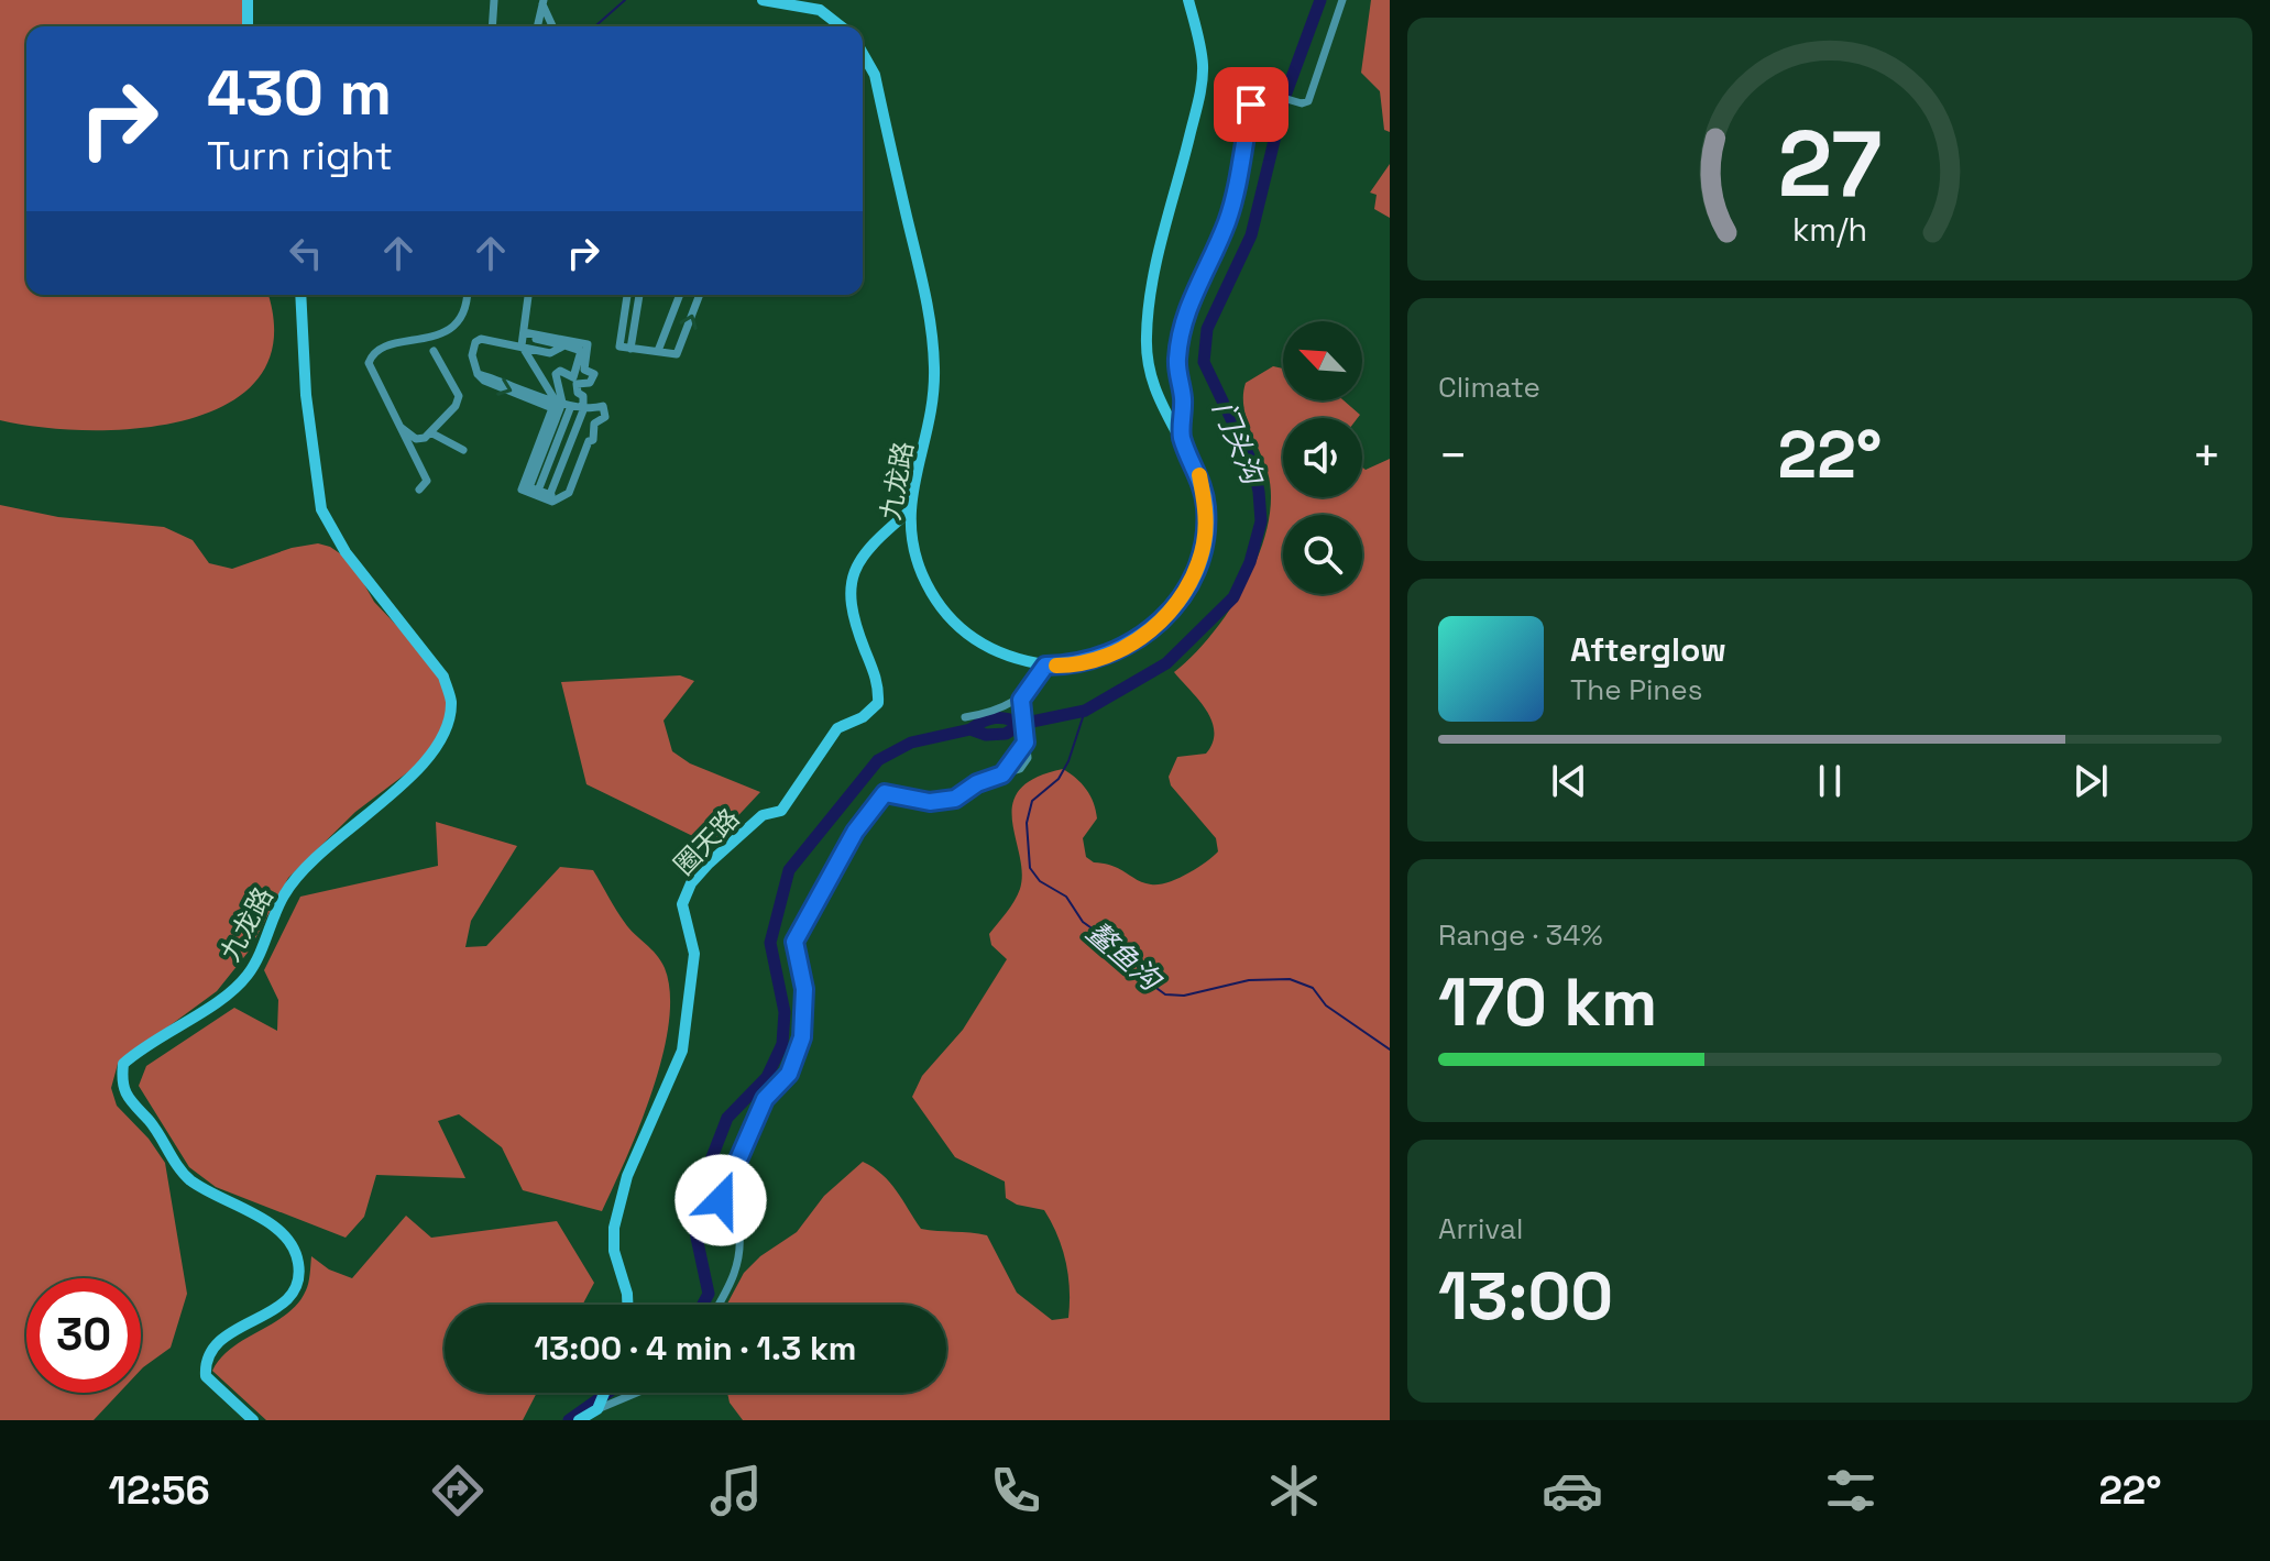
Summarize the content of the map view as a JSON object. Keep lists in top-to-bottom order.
{
  "streets": {
    "street": ["九龙路", "圈天路"]
  },
  "crossings": [
    ["九龙路", "圈天路"]
  ],
  "water": ["门头沟", "鳌鱼沟"],
  "north": "top left",
  "page": {
    "turn": ["430 m", "Turn right"],
    "tile": [
      "Climate",
      ["Range · 34%", "170 km"],
      ["Arrival", "13:00"]
    ],
    "heat": ["−", "22°", "+"],
    "song": ["Afterglow", "The Pines"],
    "limit": "30",
    "trip": "13:00 · 4 min · 1.3 km",
    "tabs": ["12:56", "22°"],
    "gauge": ["27", "km/h"]
  }
}
